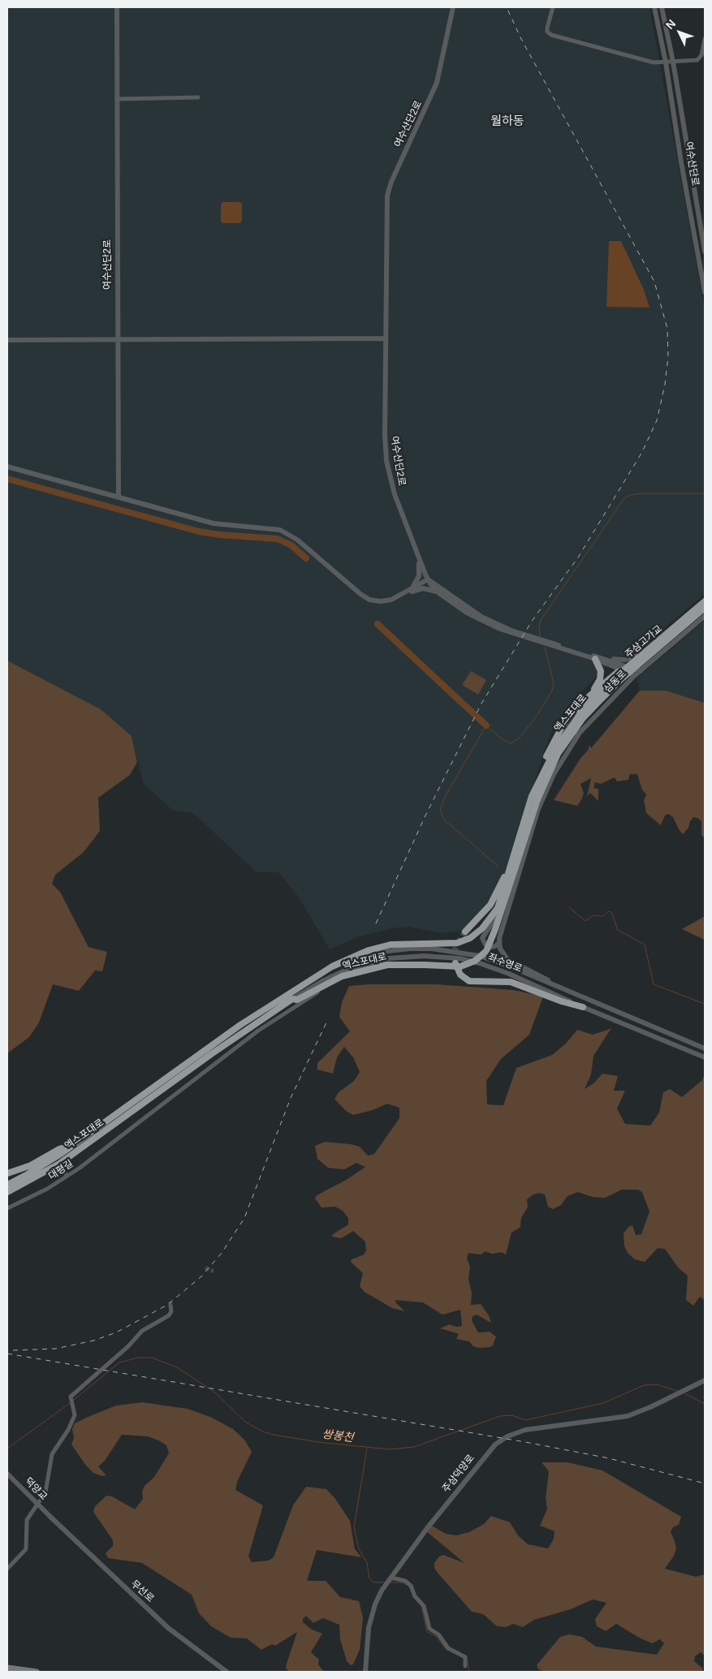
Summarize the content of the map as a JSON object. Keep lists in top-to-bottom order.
{
  "streets": {
    "highway": ["주삼고가교", "엑스포대로"],
    "street": [
      "여수산단2로",
      "여수산단로",
      "삼동로",
      "좌수영로",
      "대평길",
      "주삼덕양로",
      "덕양교",
      "무선로"
    ]
  },
  "crossings": [
    ["주삼고가교", "엑스포대로"],
    ["엑스포대로", "좌수영로"],
    ["엑스포대로", "대평길"],
    ["덕양교", "무선로"]
  ],
  "districts": ["월하동"],
  "water": ["쌍봉천"],
  "north": "top left"
}
